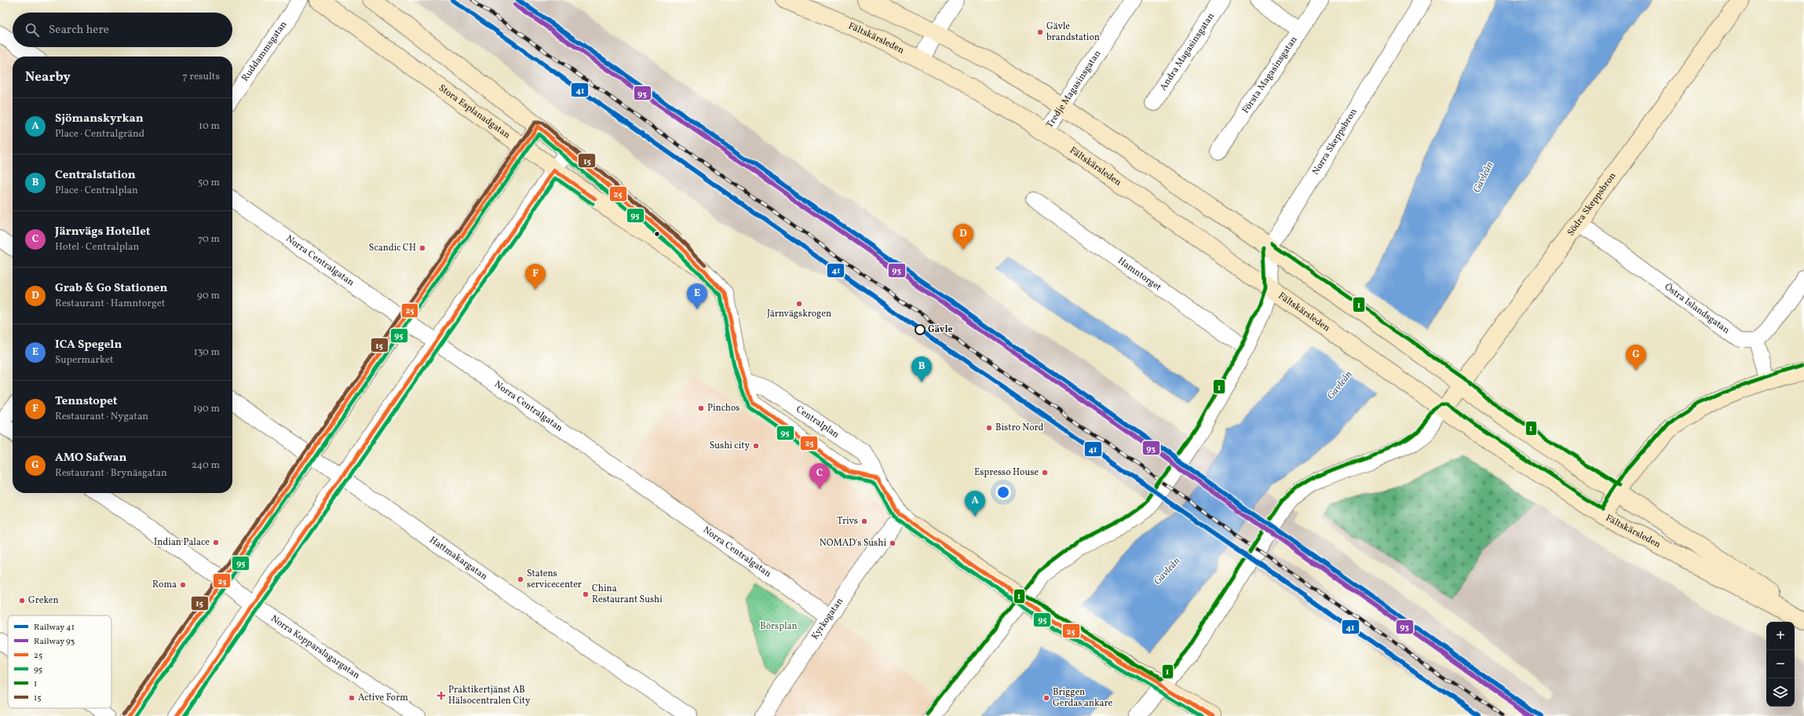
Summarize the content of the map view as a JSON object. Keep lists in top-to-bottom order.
{
  "streets": {
    "main road": ["Fältskärsleden", "Stora Esplanadgatan", "Södra Skeppsbron"],
    "street": [
      "Ruddammsgatan",
      "Andra Magasinsgatan",
      "Första Magasinsgatan",
      "Tredje Magasinsgatan",
      "Norra Skeppsbron",
      "Norra Centralgatan",
      "Hamntorget",
      "Östra Islandsgatan",
      "Centralplan",
      "Hattmakargatan",
      "Kyrkogatan",
      "Norra Kopparslagargatan"
    ]
  },
  "crossings": [
    ["Fältskärsleden", "Tredje Magasinsgatan"],
    ["Fältskärsleden", "Södra Skeppsbron"],
    ["Södra Skeppsbron", "Östra Islandsgatan"],
    ["Norra Centralgatan", "Kyrkogatan"],
    ["Centralplan", "Kyrkogatan"]
  ],
  "water": ["Gavleån"],
  "parks": ["Börsplan"],
  "places": {
    "other": [
      "Gävle brandstation",
      "Scandic CH",
      "Järnvägskrogen",
      "Gävle",
      "Pinchos",
      "Bistro Nord",
      "Sushi city",
      "Espresso House",
      "Trivs",
      "Indian Palace",
      "NOMAD's Sushi",
      "Statens servicecenter",
      "Roma",
      "China Restaurant Sushi",
      "Greken",
      "Active Form",
      "Briggen Gerdas ankare"
    ],
    "health": ["Praktikertjänst AB Hälsocentralen City"]
  },
  "lines": [
    "rail line 41",
    "rail line 93",
    "transit line 15",
    "transit line 25",
    "transit line 95",
    "transit line 1"
  ],
  "legend": [
    "Railway 41",
    "Railway 93",
    "25",
    "95",
    "1",
    "15"
  ],
  "page": {
    "search": "Search here",
    "heading": ["Nearby", "7 results"],
    "list": [
      {
        "mark": "A",
        "name": "Sjömanskyrkan",
        "note": "Place · Centralgränd",
        "value": "10 m"
      },
      {
        "mark": "B",
        "name": "Centralstation",
        "note": "Place · Centralplan",
        "value": "50 m"
      },
      {
        "mark": "C",
        "name": "Järnvägs Hotellet",
        "note": "Hotel · Centralplan",
        "value": "70 m"
      },
      {
        "mark": "D",
        "name": "Grab & Go Stationen",
        "note": "Restaurant · Hamntorget",
        "value": "90 m"
      },
      {
        "mark": "E",
        "name": "ICA Spegeln",
        "note": "Supermarket",
        "value": "130 m"
      },
      {
        "mark": "F",
        "name": "Tennstopet",
        "note": "Restaurant · Nygatan",
        "value": "190 m"
      },
      {
        "mark": "G",
        "name": "AMO Safwan",
        "note": "Restaurant · Brynäsgatan",
        "value": "240 m"
      }
    ],
    "pins": [
      "D",
      "F",
      "E",
      "G",
      "B",
      "C",
      "A"
    ],
    "map_buttons": ["+", "−"]
  }
}
